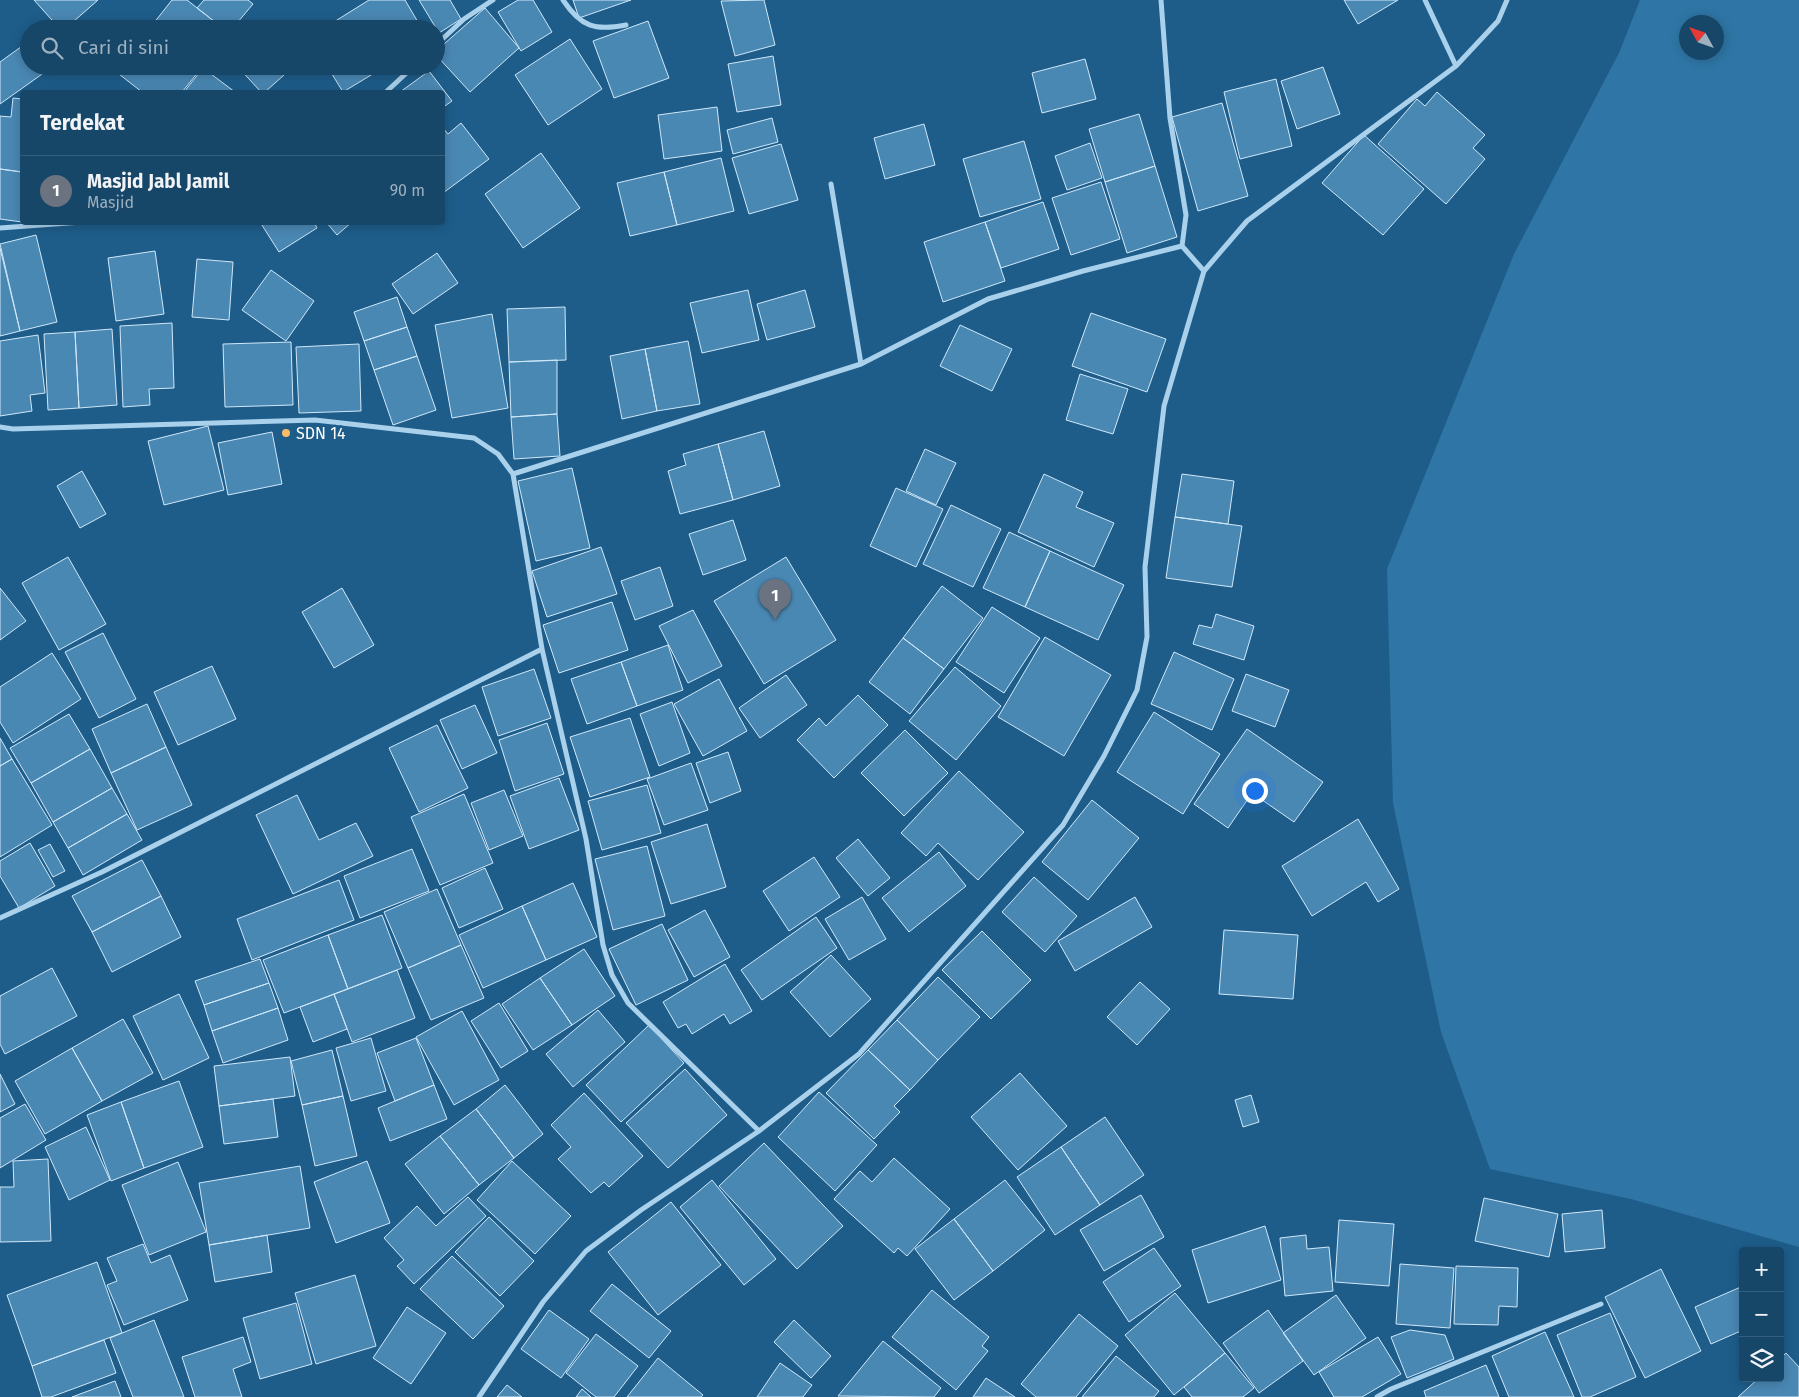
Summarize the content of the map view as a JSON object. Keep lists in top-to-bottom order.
{
  "places": ["SDN 14"],
  "north": "top left",
  "page": {
    "search": "Cari di sini",
    "heading": "Terdekat",
    "list": [
      {
        "mark": "1",
        "name": "Masjid Jabl Jamil",
        "note": "Masjid",
        "value": "90 m"
      }
    ],
    "pins": "1",
    "map_buttons": ["+", "−"]
  }
}
